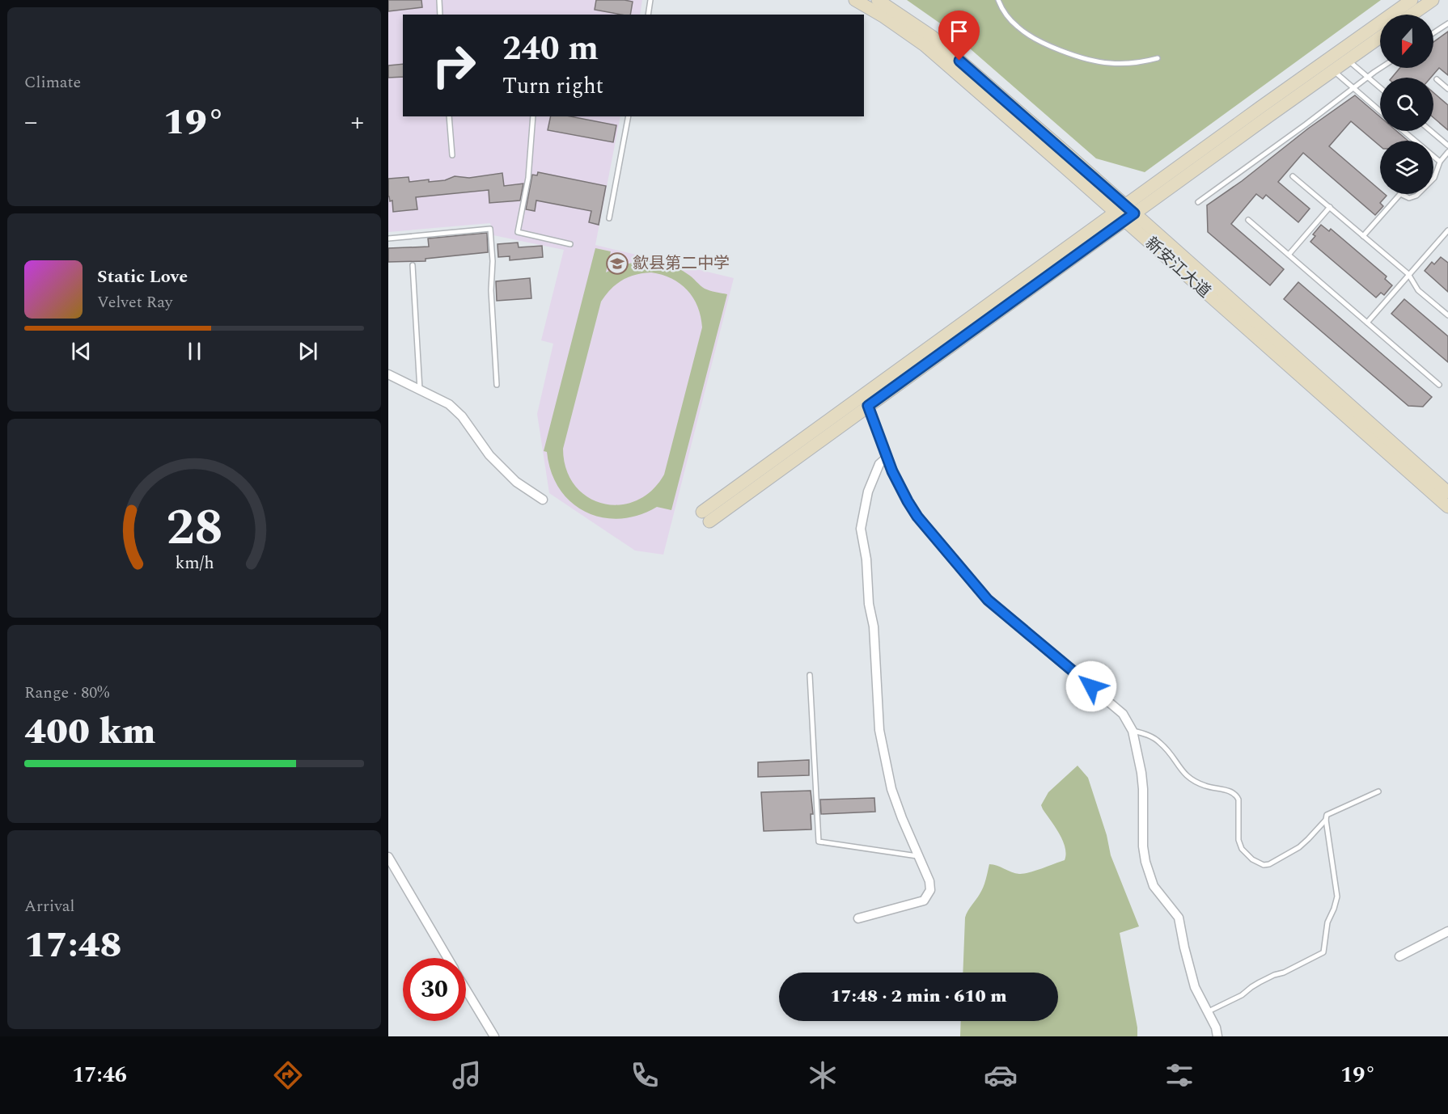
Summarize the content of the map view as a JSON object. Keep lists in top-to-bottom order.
{
  "streets": {
    "street": ["新安江大道"]
  },
  "places": {
    "school or university": ["歙县第二中学"]
  },
  "north": "bottom",
  "page": {
    "tile": [
      "Climate",
      ["Range · 80%", "400 km"],
      ["Arrival", "17:48"]
    ],
    "turn": ["240 m", "Turn right"],
    "heat": ["−", "19°", "+"],
    "song": ["Static Love", "Velvet Ray"],
    "limit": "30",
    "trip": "17:48 · 2 min · 610 m",
    "tabs": ["17:46", "19°"],
    "gauge": ["28", "km/h"]
  }
}
